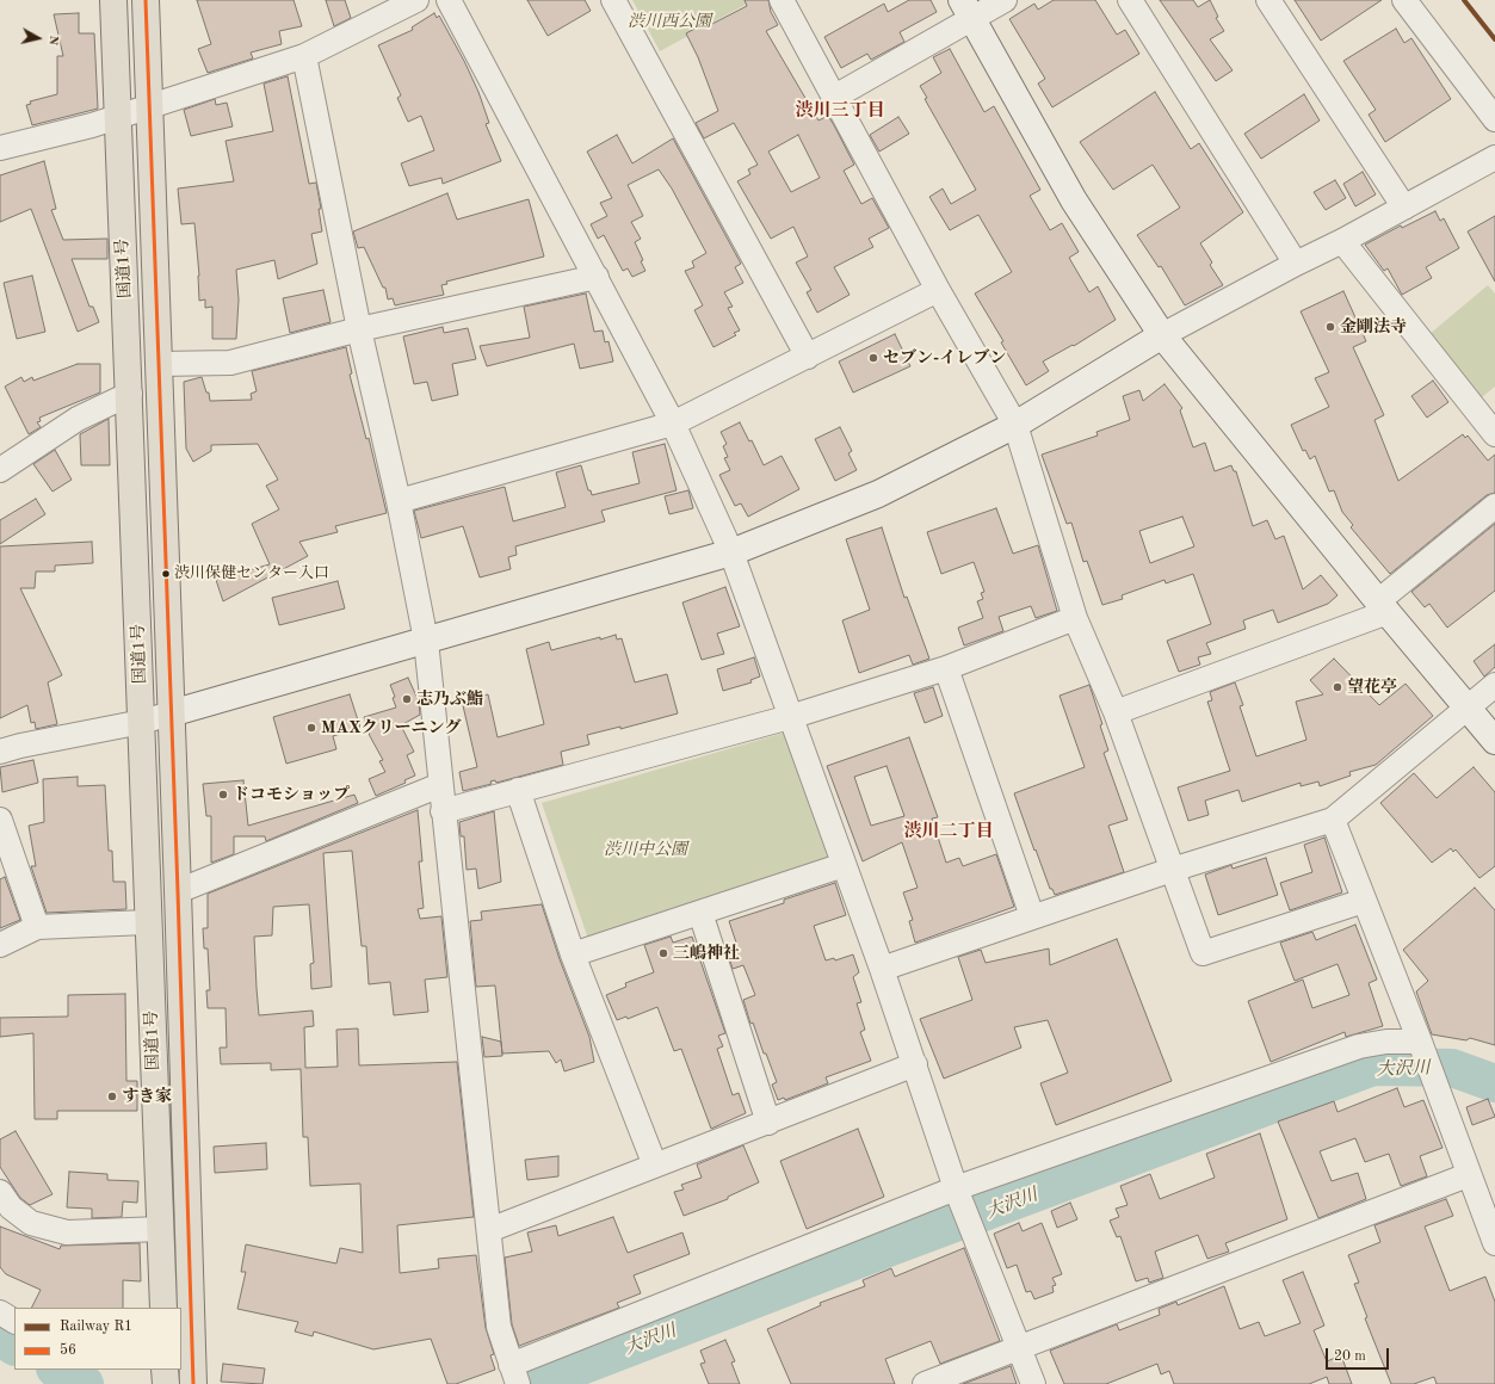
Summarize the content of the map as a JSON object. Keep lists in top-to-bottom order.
{
  "streets": {
    "highway": ["国道1号"]
  },
  "districts": ["渋川三丁目", "渋川二丁目"],
  "water": ["大沢川"],
  "parks": ["渋川西公園", "渋川中公園"],
  "places": [
    "金剛法寺",
    "セブン-イレブン",
    "渋川保健センター入口",
    "望花亭",
    "志乃ぶ鮨",
    "MAXクリーニング",
    "ドコモショップ",
    "三嶋神社",
    "すき家"
  ],
  "lines": ["rail line R1", "transit line 56"],
  "legend": ["Railway R1", "56"],
  "scale_bar": "20 m",
  "north": "right"
}
